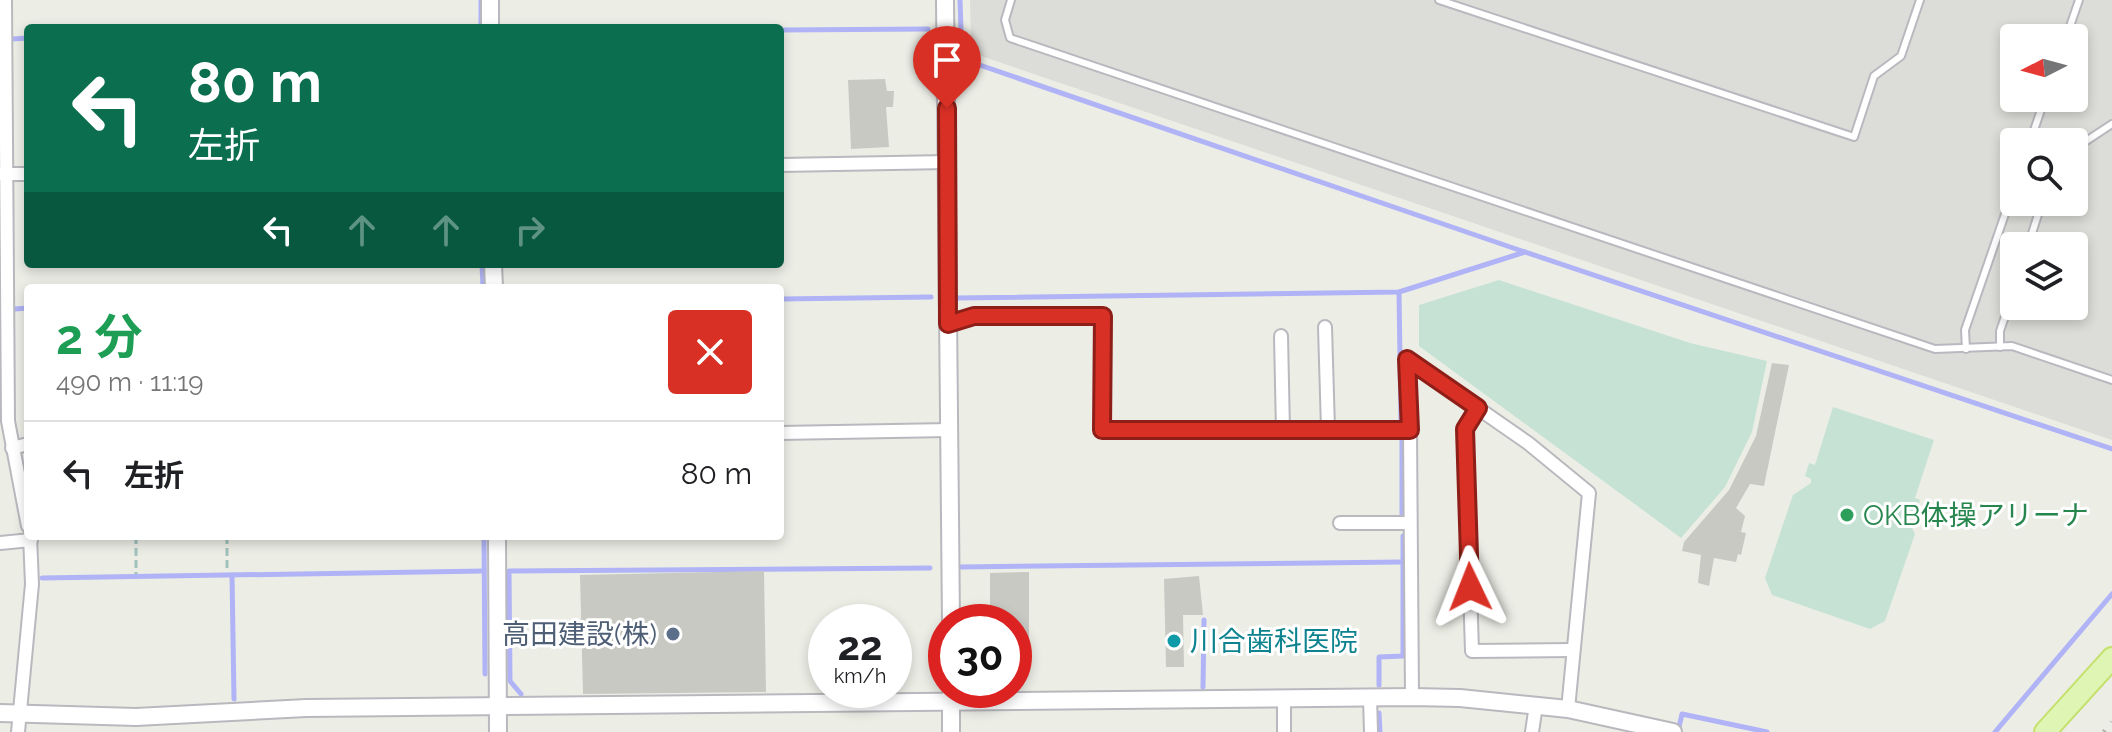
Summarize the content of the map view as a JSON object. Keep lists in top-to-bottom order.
{
  "places": ["OKB体操アリーナ", "高田建設(株)", "川合歯科医院"],
  "north": "left",
  "page": {
    "turn": ["80 m", "左折"],
    "heading": ["2 分", "490 m · 11:19"],
    "list": [
      {
        "name": "左折",
        "value": "80 m"
      }
    ],
    "speed": "22 km/h",
    "limit": "30"
  }
}
